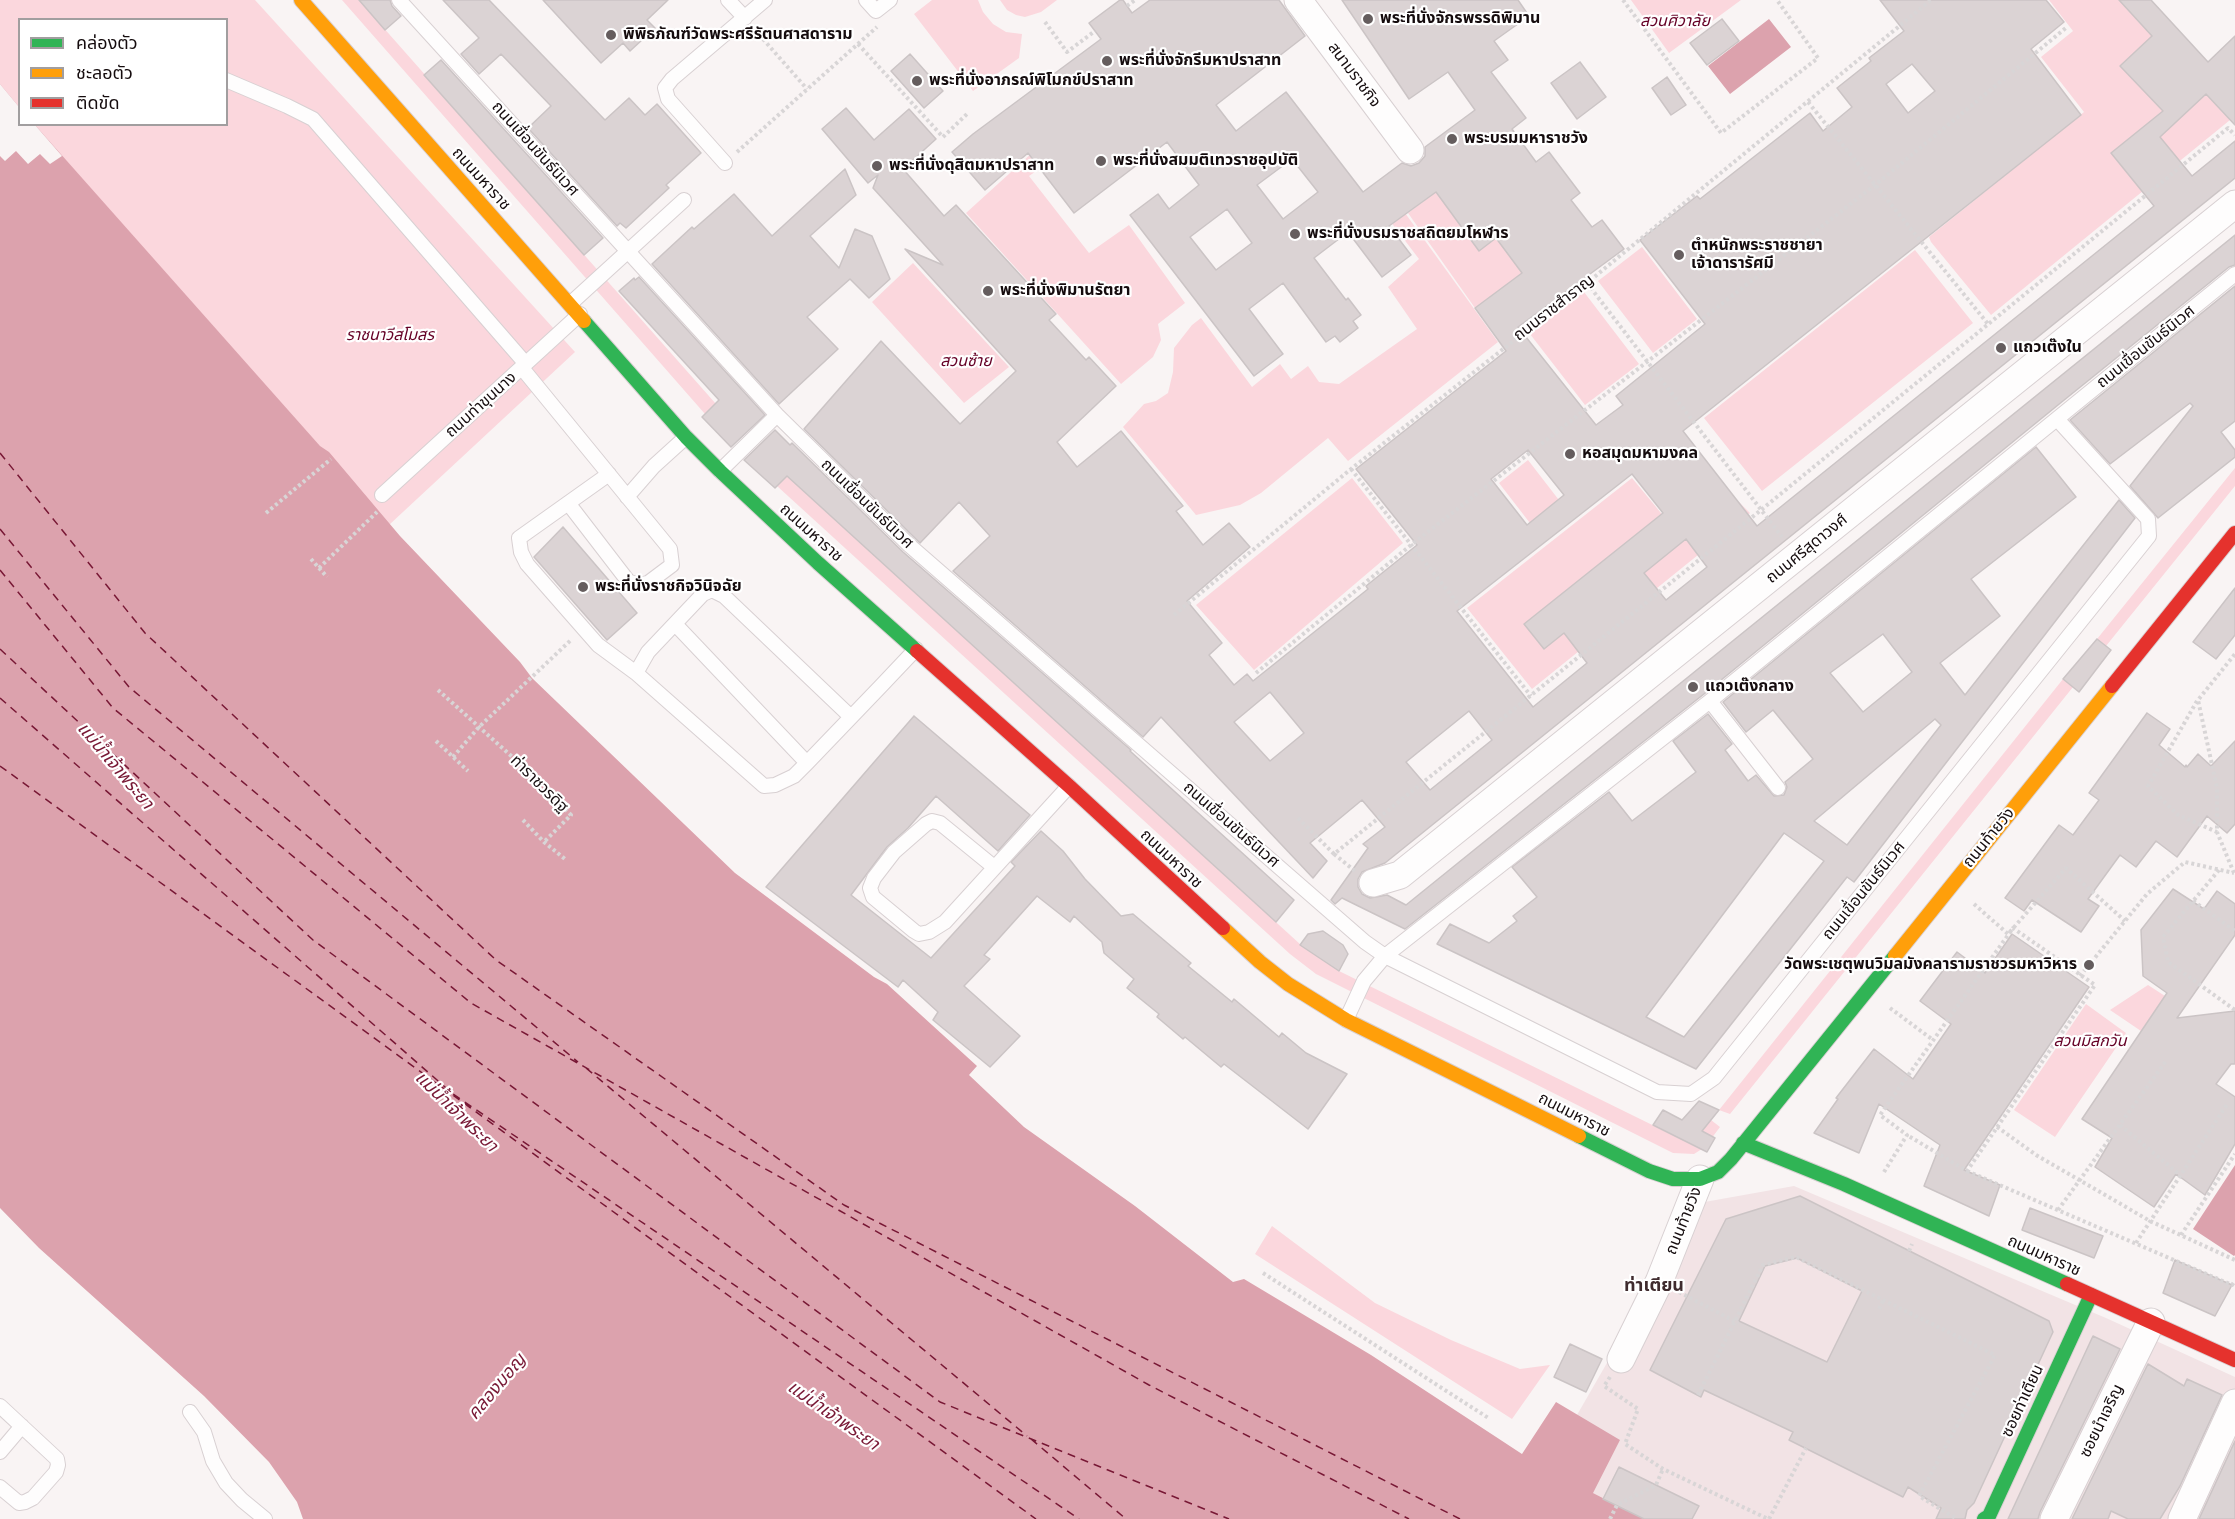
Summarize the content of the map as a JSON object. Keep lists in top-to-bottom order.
{
  "streets": {
    "street": [
      "สนามราชกิจ",
      "ถนนมหาราช",
      "ถนนศรีสุดาวงศ์",
      "ถนนท้ายวัง",
      "ซอยท่าเตียน",
      "ซอยนำเจริญ"
    ],
    "lane": ["ถนนเขื่อนขันธ์นิเวศ", "ถนนท่าขุนนาง"],
    "path": ["ถนนราชสำราญ", "ท่าราชวรดิฐ"]
  },
  "crossings": [
    ["ถนนเขื่อนขันธ์นิเวศ", "ถนนท่าขุนนาง"],
    ["ถนนมหาราช", "ถนนท่าขุนนาง"],
    ["ถนนมหาราช", "ถนนท้ายวัง"],
    ["ถนนมหาราช", "ซอยท่าเตียน"],
    ["ถนนมหาราช", "ซอยนำเจริญ"]
  ],
  "districts": ["ท่าเตียน"],
  "water": ["แม่น้ำเจ้าพระยา", "คลองมอญ"],
  "parks": [
    "สวนศิวาลัย",
    "ราชนาวีสโมสร",
    "สวนซ้าย",
    "สวนมิสกวัน"
  ],
  "places": [
    "พระที่นั่งจักรพรรดิพิมาน",
    "พิพิธภัณฑ์วัดพระศรีรัตนศาสดาราม",
    "พระที่นั่งจักรีมหาปราสาท",
    "พระที่นั่งอาภรณ์พิโมกข์ปราสาท",
    "พระบรมมหาราชวัง",
    "พระที่นั่งสมมติเทวราชอุปบัติ",
    "พระที่นั่งดุสิตมหาปราสาท",
    "พระที่นั่งบรมราชสถิตยมโหฬาร",
    "ตำหนักพระราชชายา เจ้าดารารัศมี",
    "พระที่นั่งพิมานรัตยา",
    "แถวเต๊งใน",
    "หอสมุดมหามงคล",
    "พระที่นั่งราชกิจวินิจฉัย",
    "แถวเต๊งกลาง",
    "วัดพระเชตุพนวิมลมังคลารามราชวรมหาวิหาร"
  ],
  "legend": ["คล่องตัว", "ชะลอตัว", "ติดขัด"]
}
